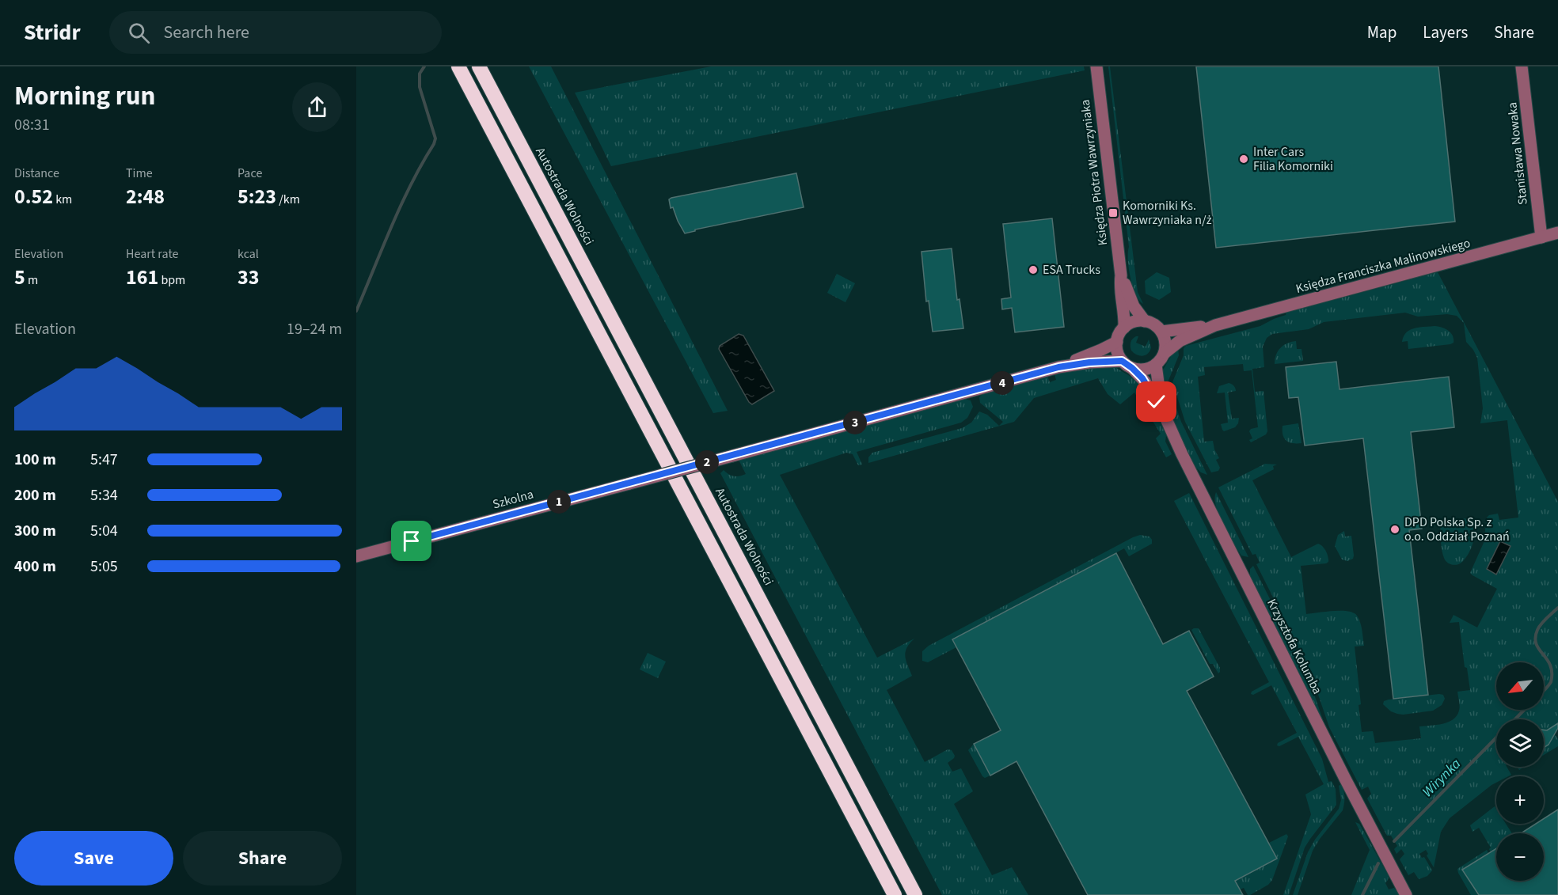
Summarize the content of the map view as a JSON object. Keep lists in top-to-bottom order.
{
  "streets": {
    "highway": ["Autostrada Wolności"],
    "street": [
      "Stanisława Nowaka",
      "Księdza Piotra Wawrzyniaka",
      "Księdza Franciszka Malinowskiego",
      "Szkolna",
      "Krzysztofa Kolumba"
    ]
  },
  "crossings": [
    ["Stanisława Nowaka", "Księdza Franciszka Malinowskiego"],
    ["Księdza Piotra Wawrzyniaka", "Księdza Franciszka Malinowskiego"],
    ["Księdza Piotra Wawrzyniaka", "Krzysztofa Kolumba"],
    ["Księdza Franciszka Malinowskiego", "Krzysztofa Kolumba"]
  ],
  "water": ["Wirynka"],
  "places": {
    "other": ["Inter Cars Filia Komorniki", "ESA Trucks", "DPD Polska Sp. z o.o. Oddział Poznań"],
    "transit": ["Komorniki Ks. Wawrzyniaka n/ż"]
  },
  "north": "bottom left",
  "page": {
    "header": "Stridr",
    "search": "Search here",
    "nav": ["Map", "Layers", "Share"],
    "heading": ["Morning run", "08:31"],
    "stats": [
      ["Distance", "0.52 km"],
      ["Time", "2:48"],
      ["Pace", "5:23 /km"],
      ["Elevation", "5 m"],
      ["Heart rate", "161 bpm"],
      ["kcal", "33"]
    ],
    "chart": ["Elevation", "19–24 m"],
    "pins": [
      "4",
      "3",
      "2",
      "1"
    ],
    "list": [
      {
        "name": "100 m",
        "note": "5:47"
      },
      {
        "name": "200 m",
        "note": "5:34"
      },
      {
        "name": "300 m",
        "note": "5:04"
      },
      {
        "name": "400 m",
        "note": "5:05"
      }
    ],
    "map_buttons": ["+", "−"],
    "buttons": ["Save", "Share"]
  }
}
